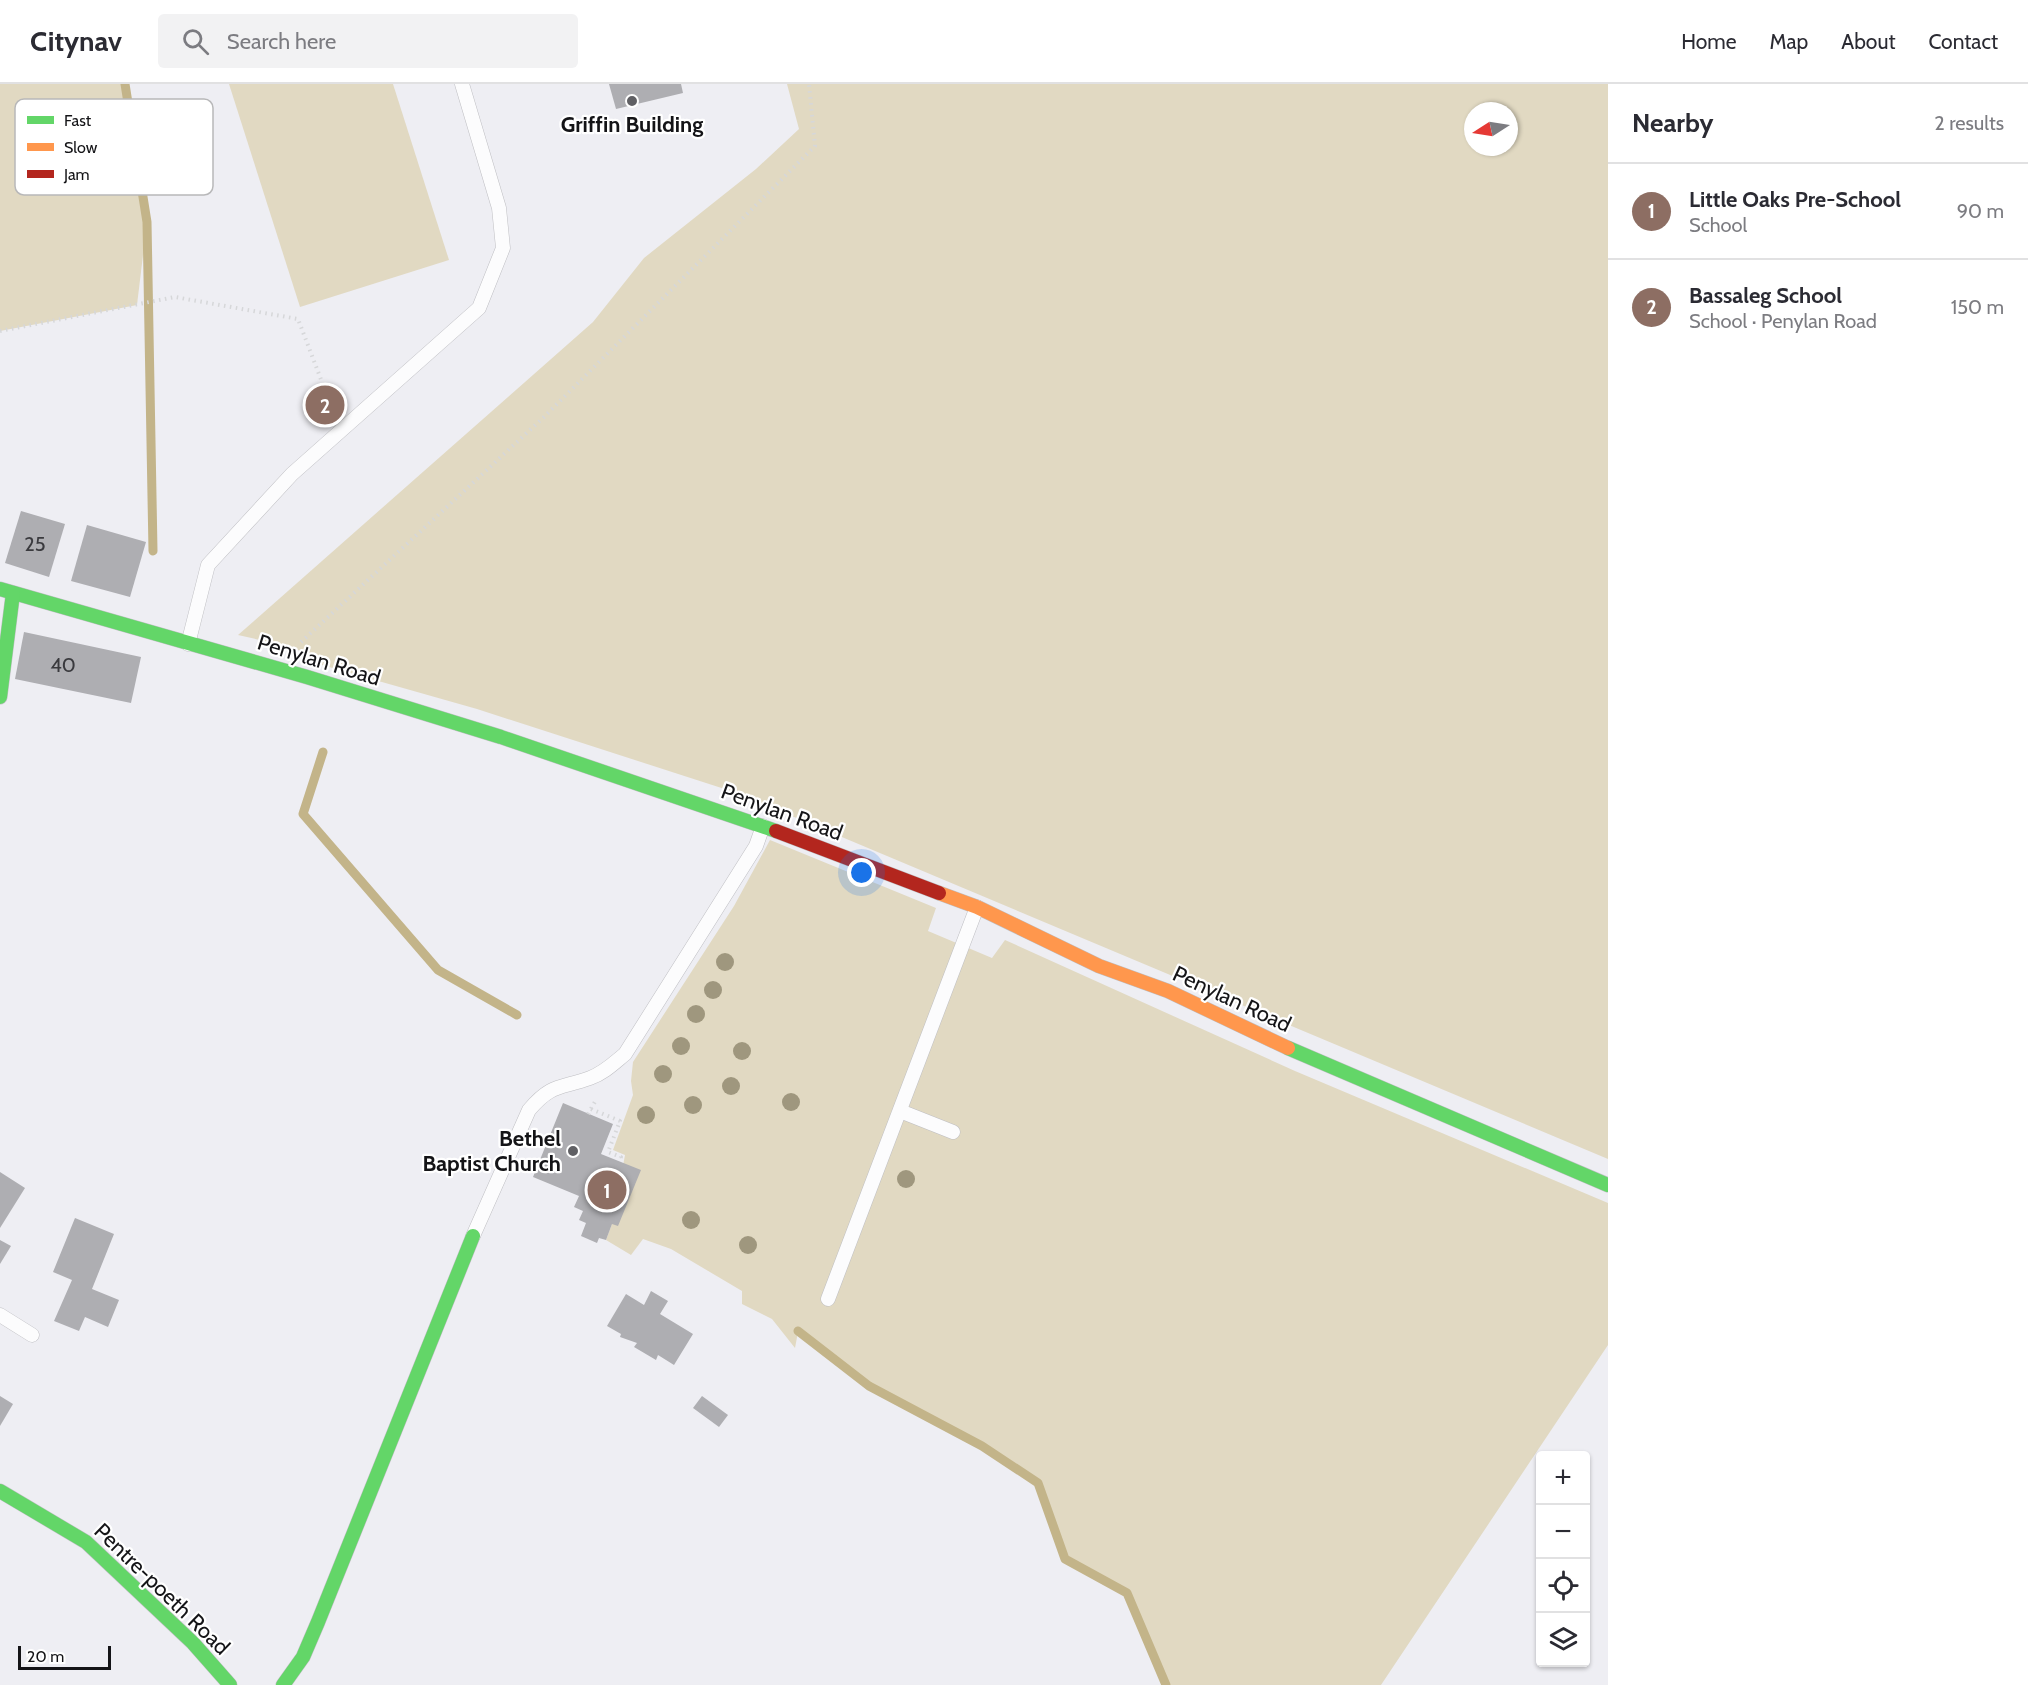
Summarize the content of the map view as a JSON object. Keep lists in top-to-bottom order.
{
  "streets": {
    "street": ["Penylan Road", "Pentre-poeth Road"]
  },
  "places": ["Griffin Building", "Bethel Baptist Church"],
  "house_numbers": ["25", "40"],
  "legend": ["Fast", "Slow", "Jam"],
  "scale_bar": "20 m",
  "north": "left",
  "page": {
    "header": "Citynav",
    "search": "Search here",
    "nav": [
      "Home",
      "Map",
      "About",
      "Contact"
    ],
    "heading": ["Nearby", "2 results"],
    "list": [
      {
        "mark": "1",
        "name": "Little Oaks Pre-School",
        "note": "School",
        "value": "90 m"
      },
      {
        "mark": "2",
        "name": "Bassaleg School",
        "note": "School · Penylan Road",
        "value": "150 m"
      }
    ],
    "pins": ["2", "1"],
    "map_buttons": ["+", "−"],
    "scale": "20 m"
  }
}
